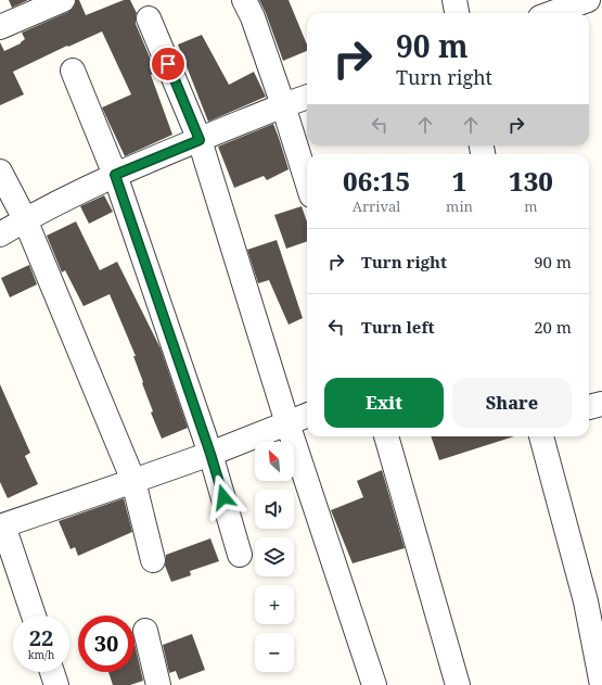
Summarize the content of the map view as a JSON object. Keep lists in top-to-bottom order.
{
  "north": "top left",
  "page": {
    "turn": ["90 m", "Turn right"],
    "eta": [
      "06:15",
      "Arrival",
      "1",
      "min",
      "130",
      "m"
    ],
    "list": [
      {
        "name": "Turn right",
        "value": "90 m"
      },
      {
        "name": "Turn left",
        "value": "20 m"
      }
    ],
    "buttons": ["Exit", "Share"],
    "map_buttons": ["+", "−"],
    "speed": "22 km/h",
    "limit": "30"
  }
}
